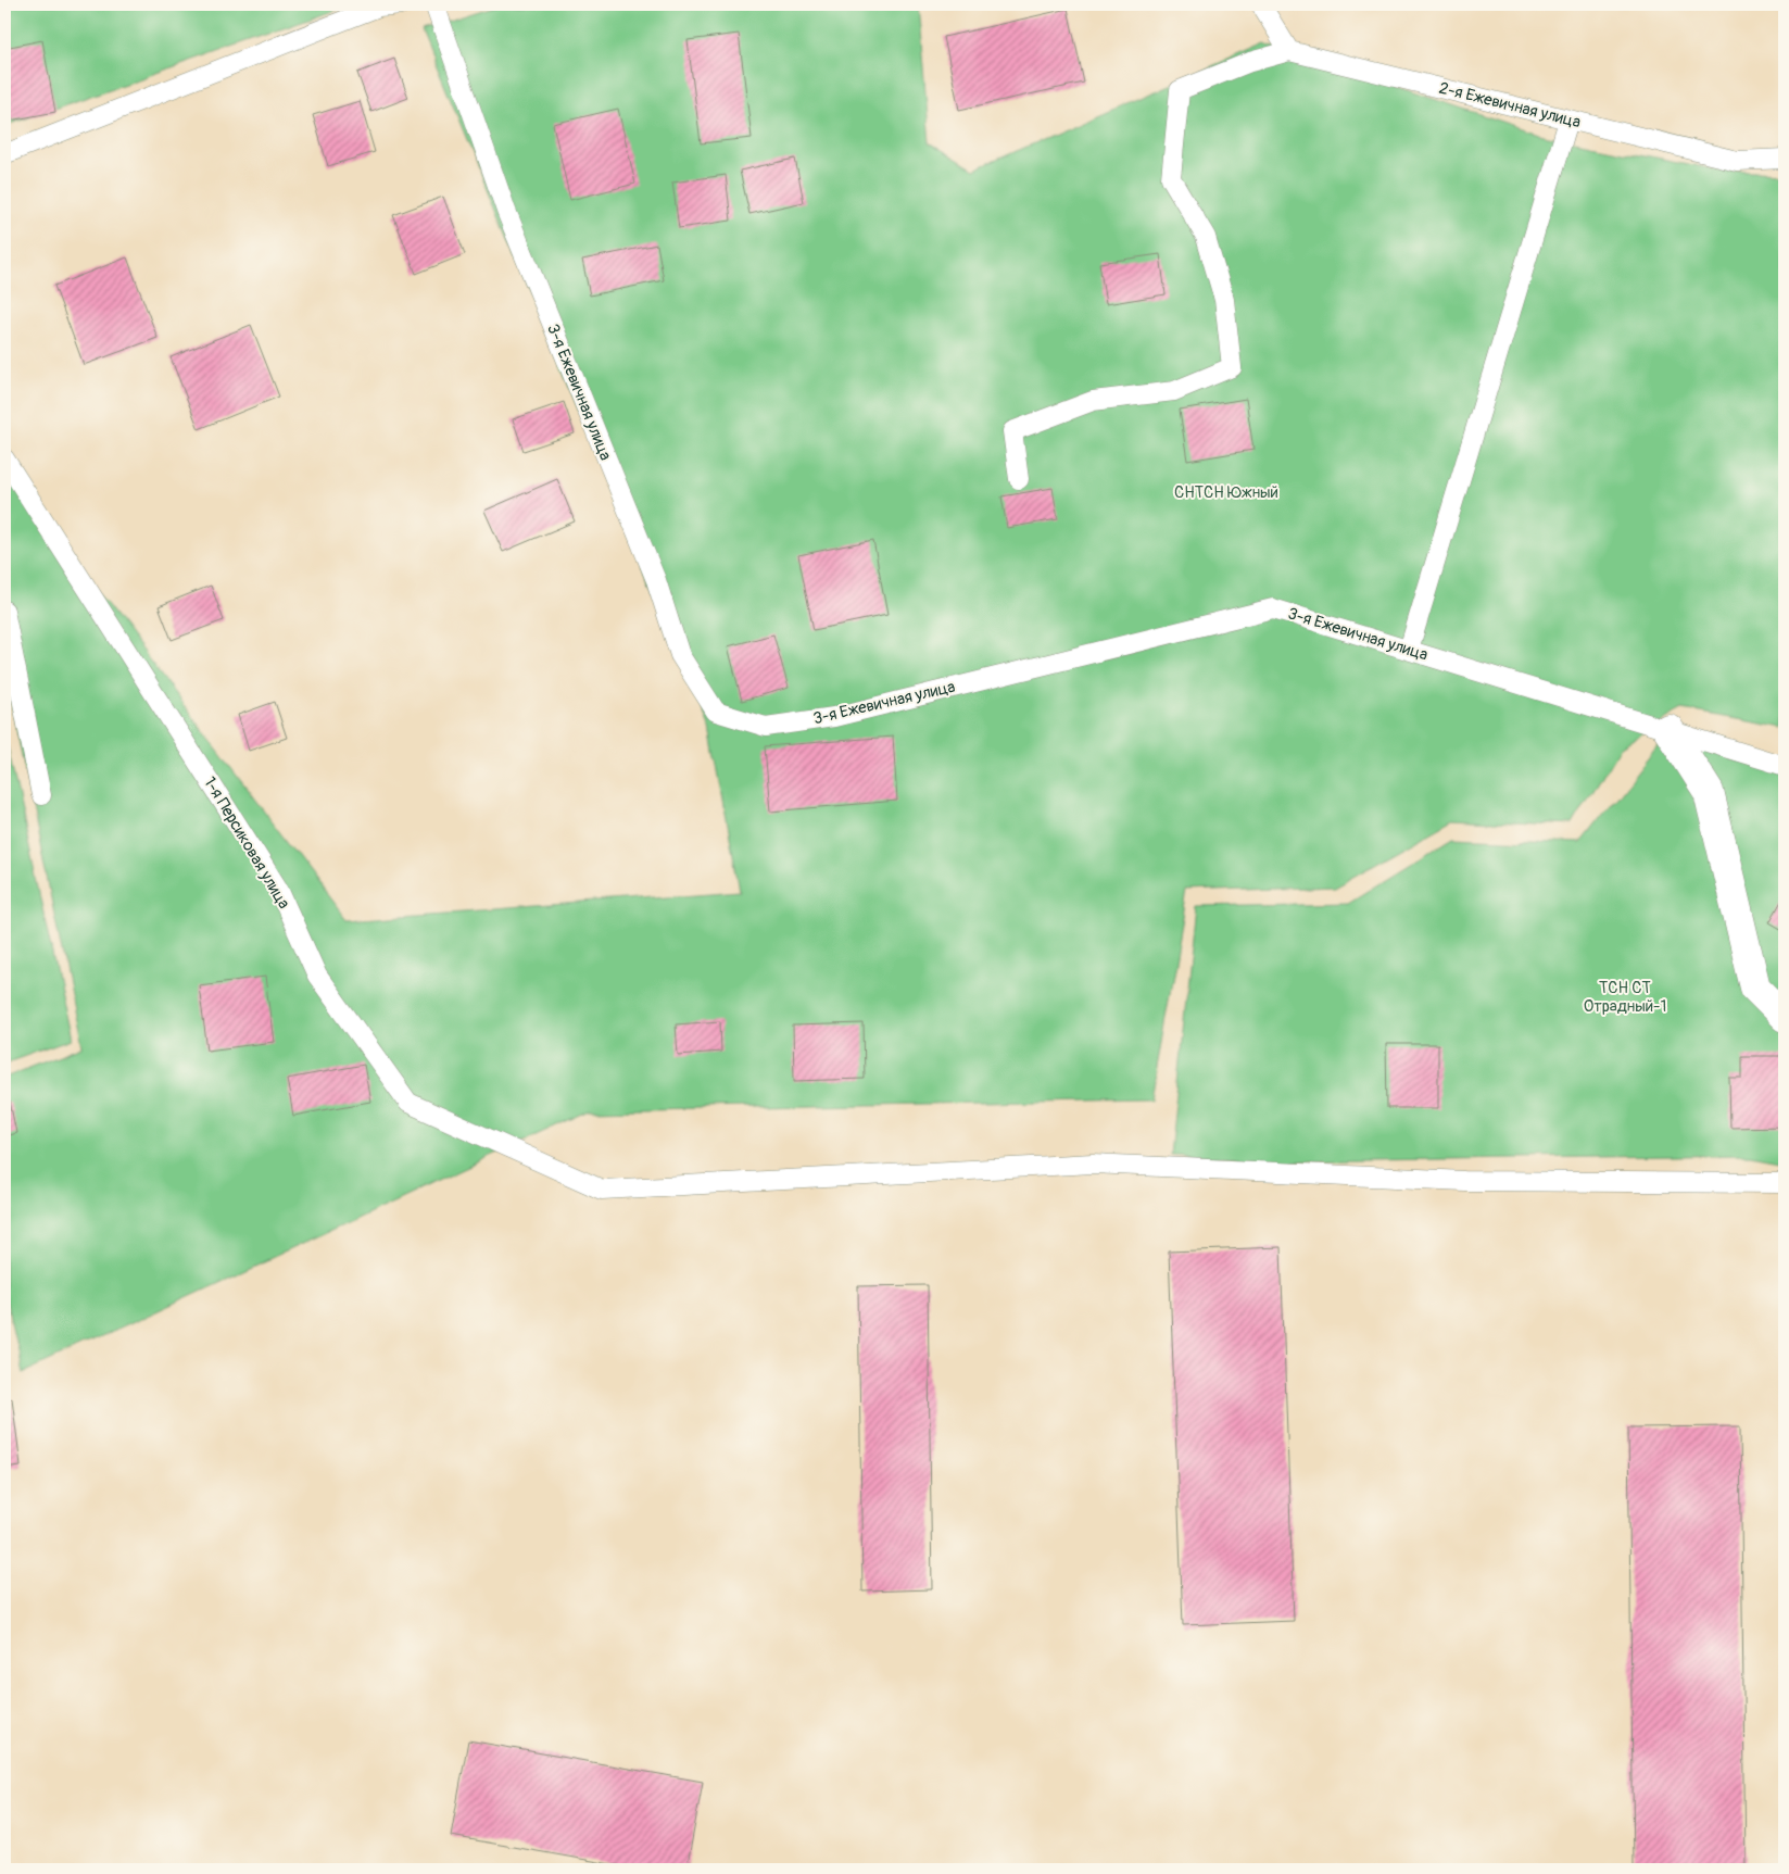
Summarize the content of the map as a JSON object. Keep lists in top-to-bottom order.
{
  "streets": {
    "lane": ["2-я Ежевичная улица", "3-я Ежевичная улица", "1-я Персиковая улица"]
  },
  "parks": ["СНТСН Южный", "ТСН СТ Отрадный-1"]
}
